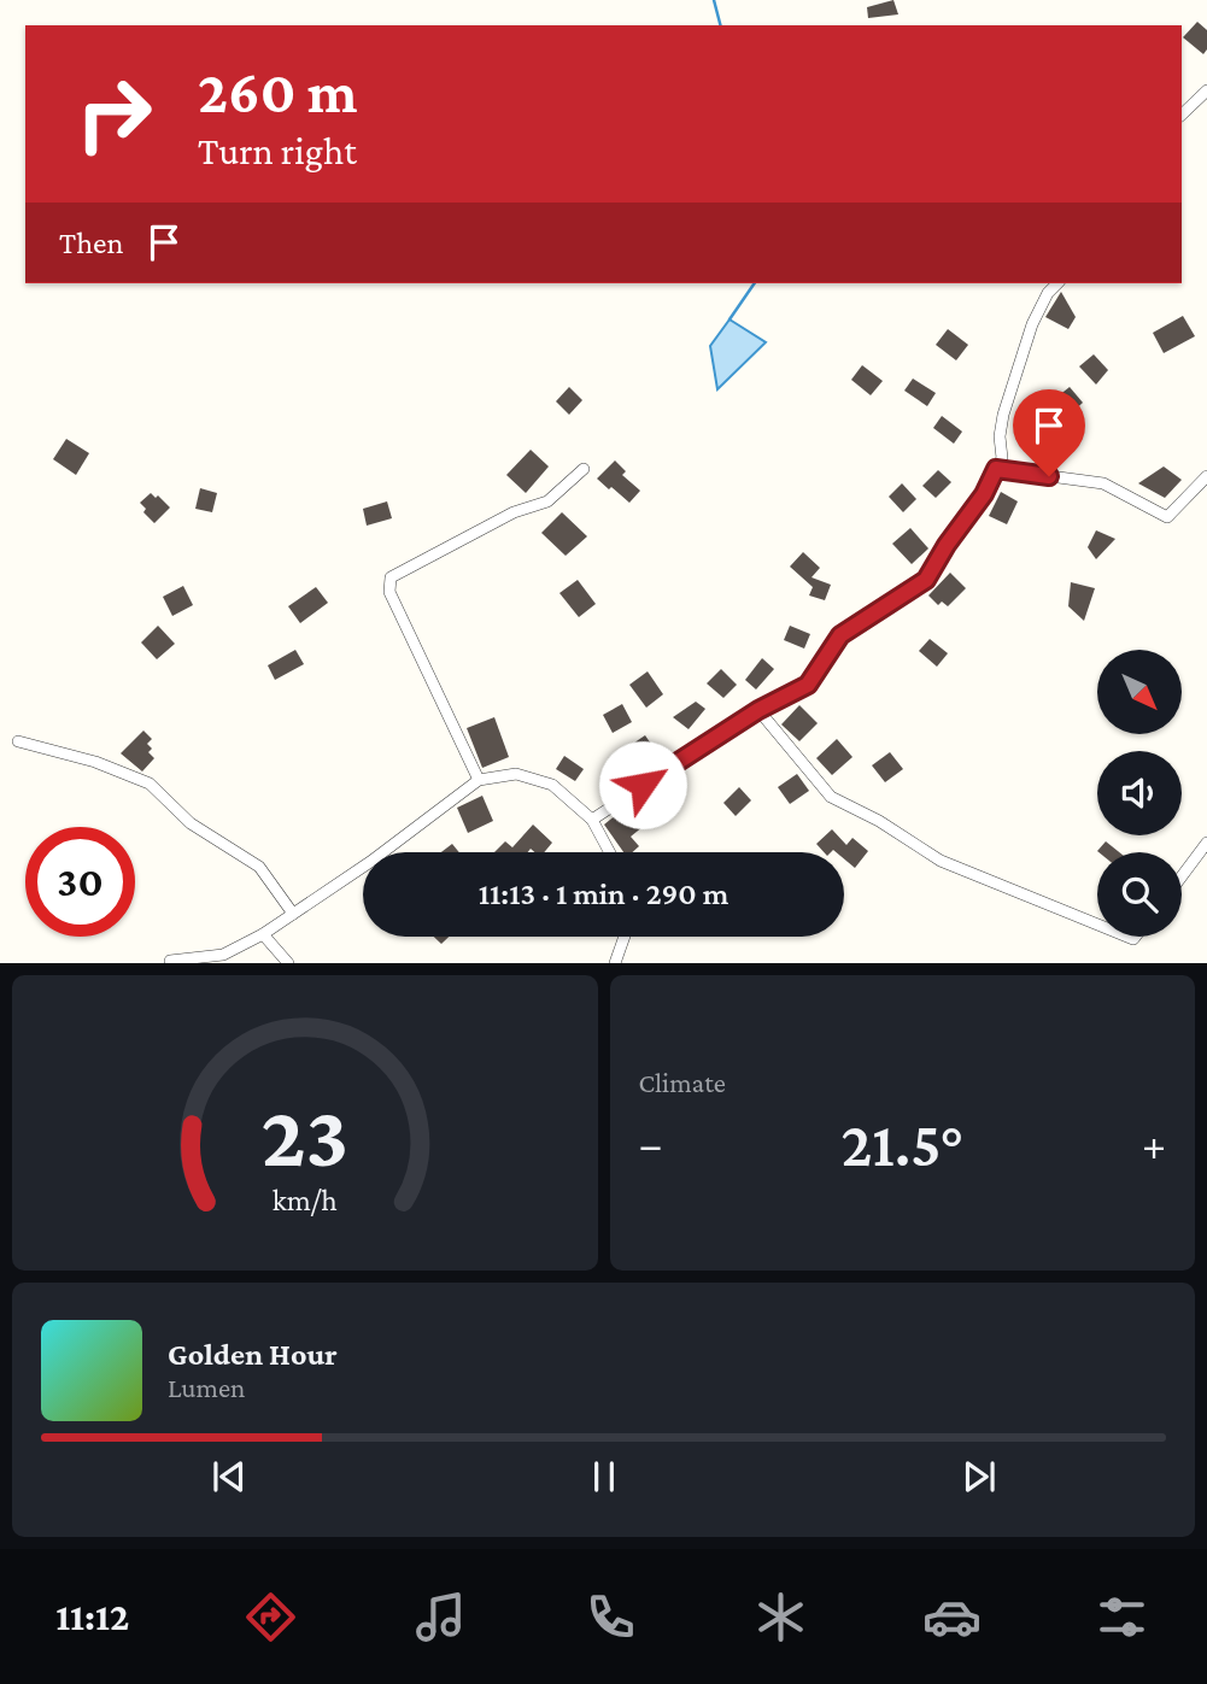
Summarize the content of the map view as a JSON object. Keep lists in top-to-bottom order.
{
  "north": "bottom right",
  "page": {
    "turn": ["260 m", "Turn right"],
    "then": "Then",
    "limit": "30",
    "trip": "11:13 · 1 min · 290 m",
    "tile": "Climate",
    "heat": ["−", "21.5°", "+"],
    "song": ["Golden Hour", "Lumen"],
    "tabs": "11:12",
    "gauge": ["23", "km/h"]
  }
}
